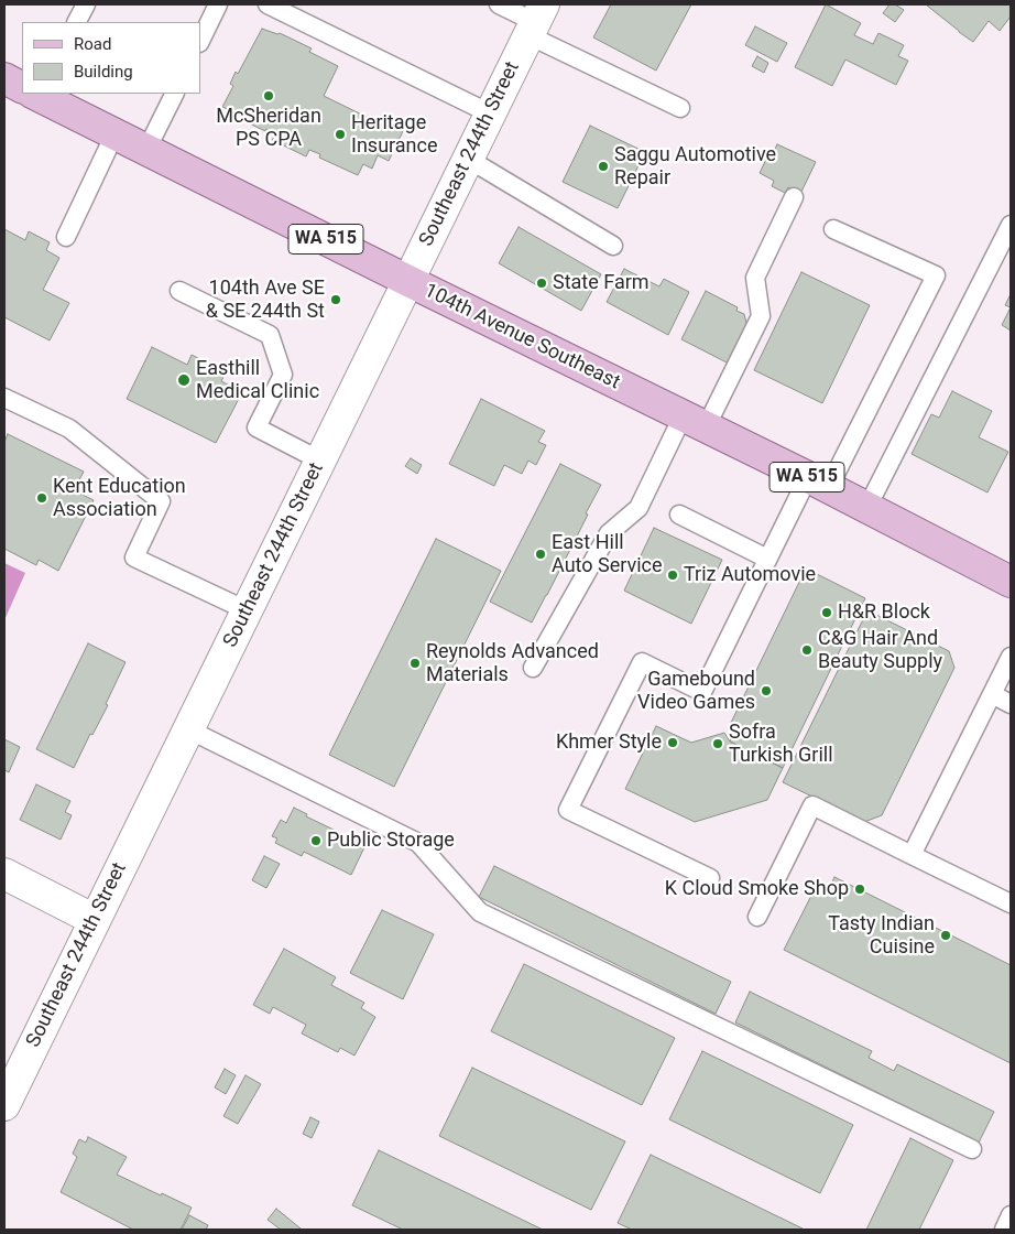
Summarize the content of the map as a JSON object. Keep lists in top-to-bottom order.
{
  "streets": {
    "main road": ["WA 515", "104th Avenue Southeast"],
    "street": ["Southeast 244th Street"]
  },
  "crossings": [
    ["Southeast 244th Street", "104th Avenue Southeast"]
  ],
  "places": [
    "McSheridan PS CPA",
    "Heritage Insurance",
    "Saggu Automotive Repair",
    "State Farm",
    "104th Ave SE & SE 244th St",
    "Easthill Medical Clinic",
    "Kent Education Association",
    "East Hill Auto Service",
    "Triz Automovie",
    "H&R Block",
    "C&G Hair And Beauty Supply",
    "Reynolds Advanced Materials",
    "Gamebound Video Games",
    "Khmer Style",
    "Sofra Turkish Grill",
    "Public Storage",
    "K Cloud Smoke Shop",
    "Tasty Indian Cuisine"
  ],
  "legend": ["Road", "Building"]
}
